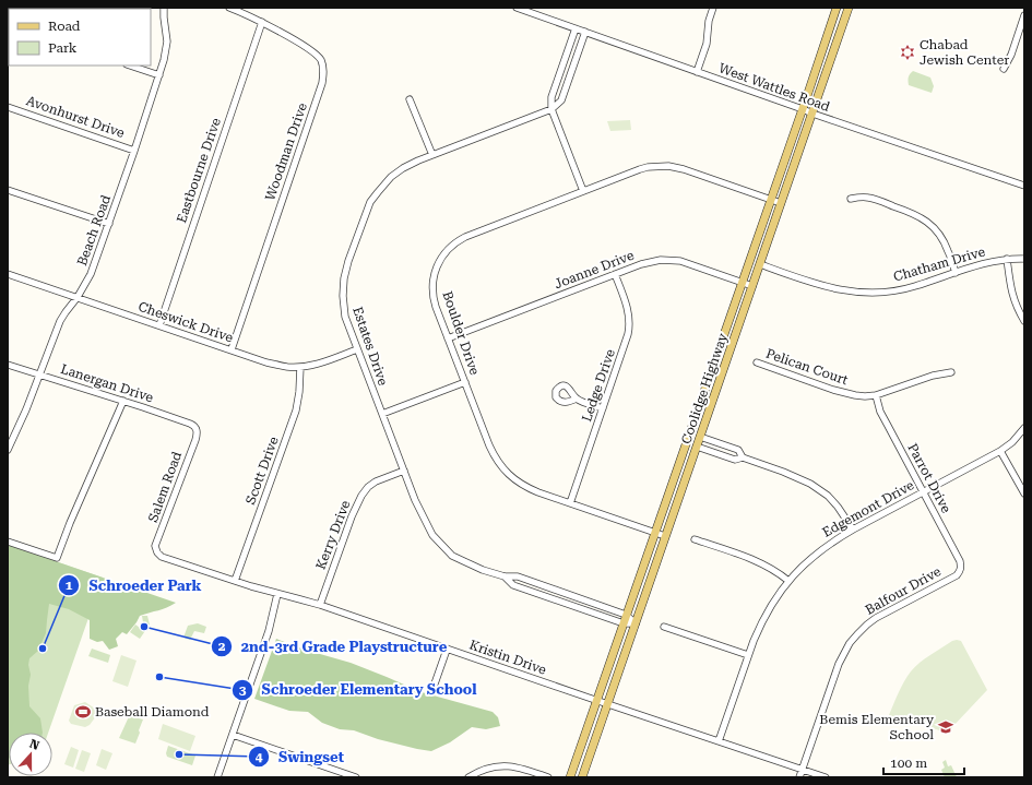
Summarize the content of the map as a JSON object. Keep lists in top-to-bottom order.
{
  "streets": {
    "main road": ["Coolidge Highway"],
    "street": [
      "West Wattles Road",
      "Avonhurst Drive",
      "Woodman Drive",
      "Eastbourne Drive",
      "Beach Road",
      "Chatham Drive",
      "Joanne Drive",
      "Cheswick Drive",
      "Boulder Drive",
      "Estates Drive",
      "Pelican Court",
      "Lanergan Drive",
      "Ledge Drive",
      "Scott Drive",
      "Parrot Drive",
      "Salem Road",
      "Edgemont Drive",
      "Kerry Drive",
      "Balfour Drive",
      "Kristin Drive"
    ]
  },
  "crossings": [
    ["West Wattles Road", "Coolidge Highway"],
    ["Avonhurst Drive", "Beach Road"],
    ["Woodman Drive", "Eastbourne Drive"],
    ["Woodman Drive", "Cheswick Drive"],
    ["Eastbourne Drive", "Cheswick Drive"],
    ["Beach Road", "Cheswick Drive"],
    ["Beach Road", "Lanergan Drive"],
    ["Chatham Drive", "Coolidge Highway"],
    ["Joanne Drive", "Boulder Drive"],
    ["Joanne Drive", "Ledge Drive"],
    ["Joanne Drive", "Coolidge Highway"],
    ["Cheswick Drive", "Estates Drive"],
    ["Cheswick Drive", "Scott Drive"],
    ["Boulder Drive", "Ledge Drive"],
    ["Boulder Drive", "Coolidge Highway"],
    ["Estates Drive", "Coolidge Highway"],
    ["Estates Drive", "Kerry Drive"],
    ["Pelican Court", "Parrot Drive"],
    ["Lanergan Drive", "Salem Road"],
    ["Coolidge Highway", "Kristin Drive"],
    ["Scott Drive", "Kristin Drive"],
    ["Parrot Drive", "Edgemont Drive"],
    ["Parrot Drive", "Balfour Drive"],
    ["Salem Road", "Kristin Drive"],
    ["Edgemont Drive", "Kristin Drive"],
    ["Kerry Drive", "Kristin Drive"],
    ["Balfour Drive", "Kristin Drive"]
  ],
  "places": {
    "synagogue": ["Chabad Jewish Center"],
    "other": [
      "2nd-3rd Grade Playstructure",
      "Schroeder Park",
      "Schroeder Elementary School",
      "Swingset"
    ],
    "sports": ["Baseball Diamond"],
    "school or university": ["Bemis Elementary School"]
  },
  "legend": ["Road", "Park"],
  "scale_bar": "100 m",
  "north": "top"
}
